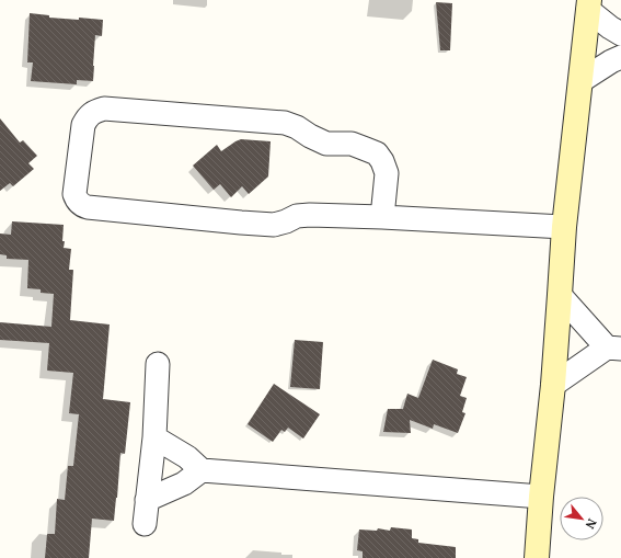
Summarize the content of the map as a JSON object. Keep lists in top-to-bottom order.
{
  "north": "bottom right"
}
